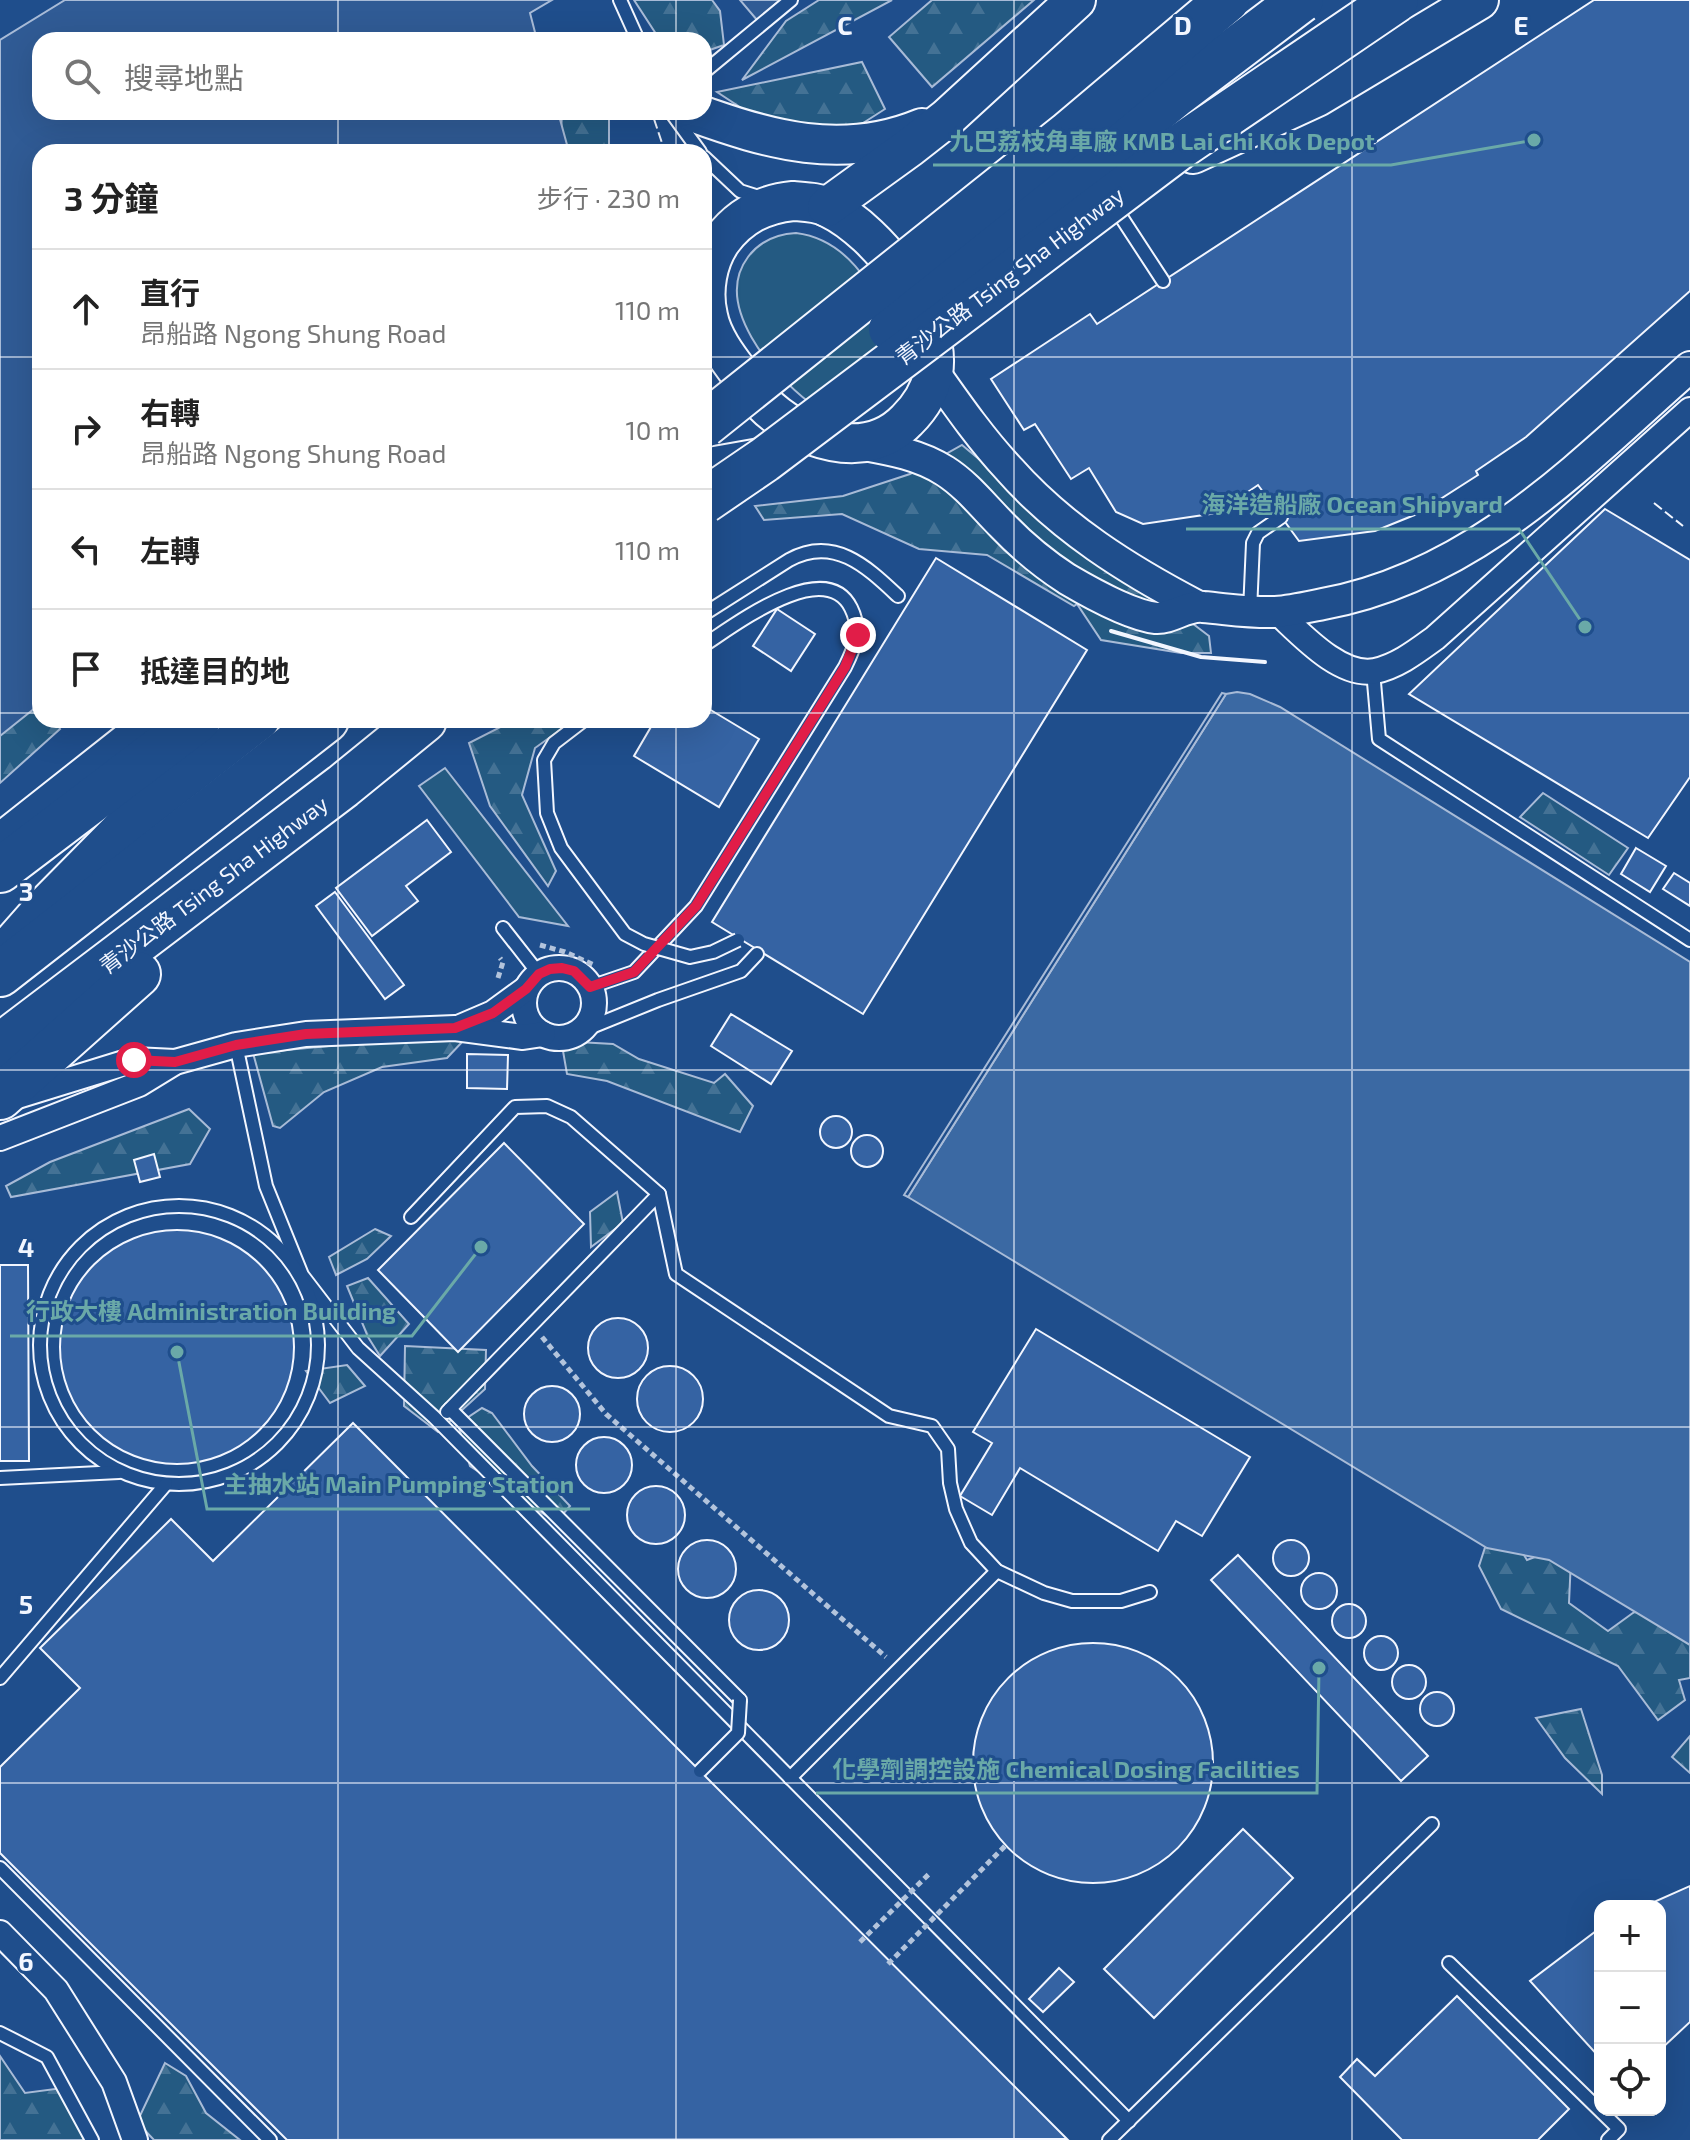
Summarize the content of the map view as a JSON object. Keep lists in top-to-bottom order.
{
  "streets": {
    "highway": ["青沙公路 Tsing Sha Highway"]
  },
  "places": [
    "九巴荔枝角車廠 KMB Lai Chi Kok Depot",
    "海洋造船廠 Ocean Shipyard",
    "行政大樓 Administration Building",
    "主抽水站 Main Pumping Station",
    "化學劑調控設施 Chemical Dosing Facilities"
  ],
  "page": {
    "search": "搜尋地點",
    "heading": ["3 分鐘", "步行 · 230 m"],
    "list": [
      ["直行", "昂船路 Ngong Shung Road", "110 m"],
      ["右轉", "昂船路 Ngong Shung Road", "10 m"],
      ["左轉", "110 m"],
      "抵達目的地"
    ],
    "map_buttons": ["+", "−"]
  },
  "grid": {
    "columns": ["C", "D", "E"],
    "rows": [
      "3",
      "4",
      "5",
      "6"
    ]
  }
}
